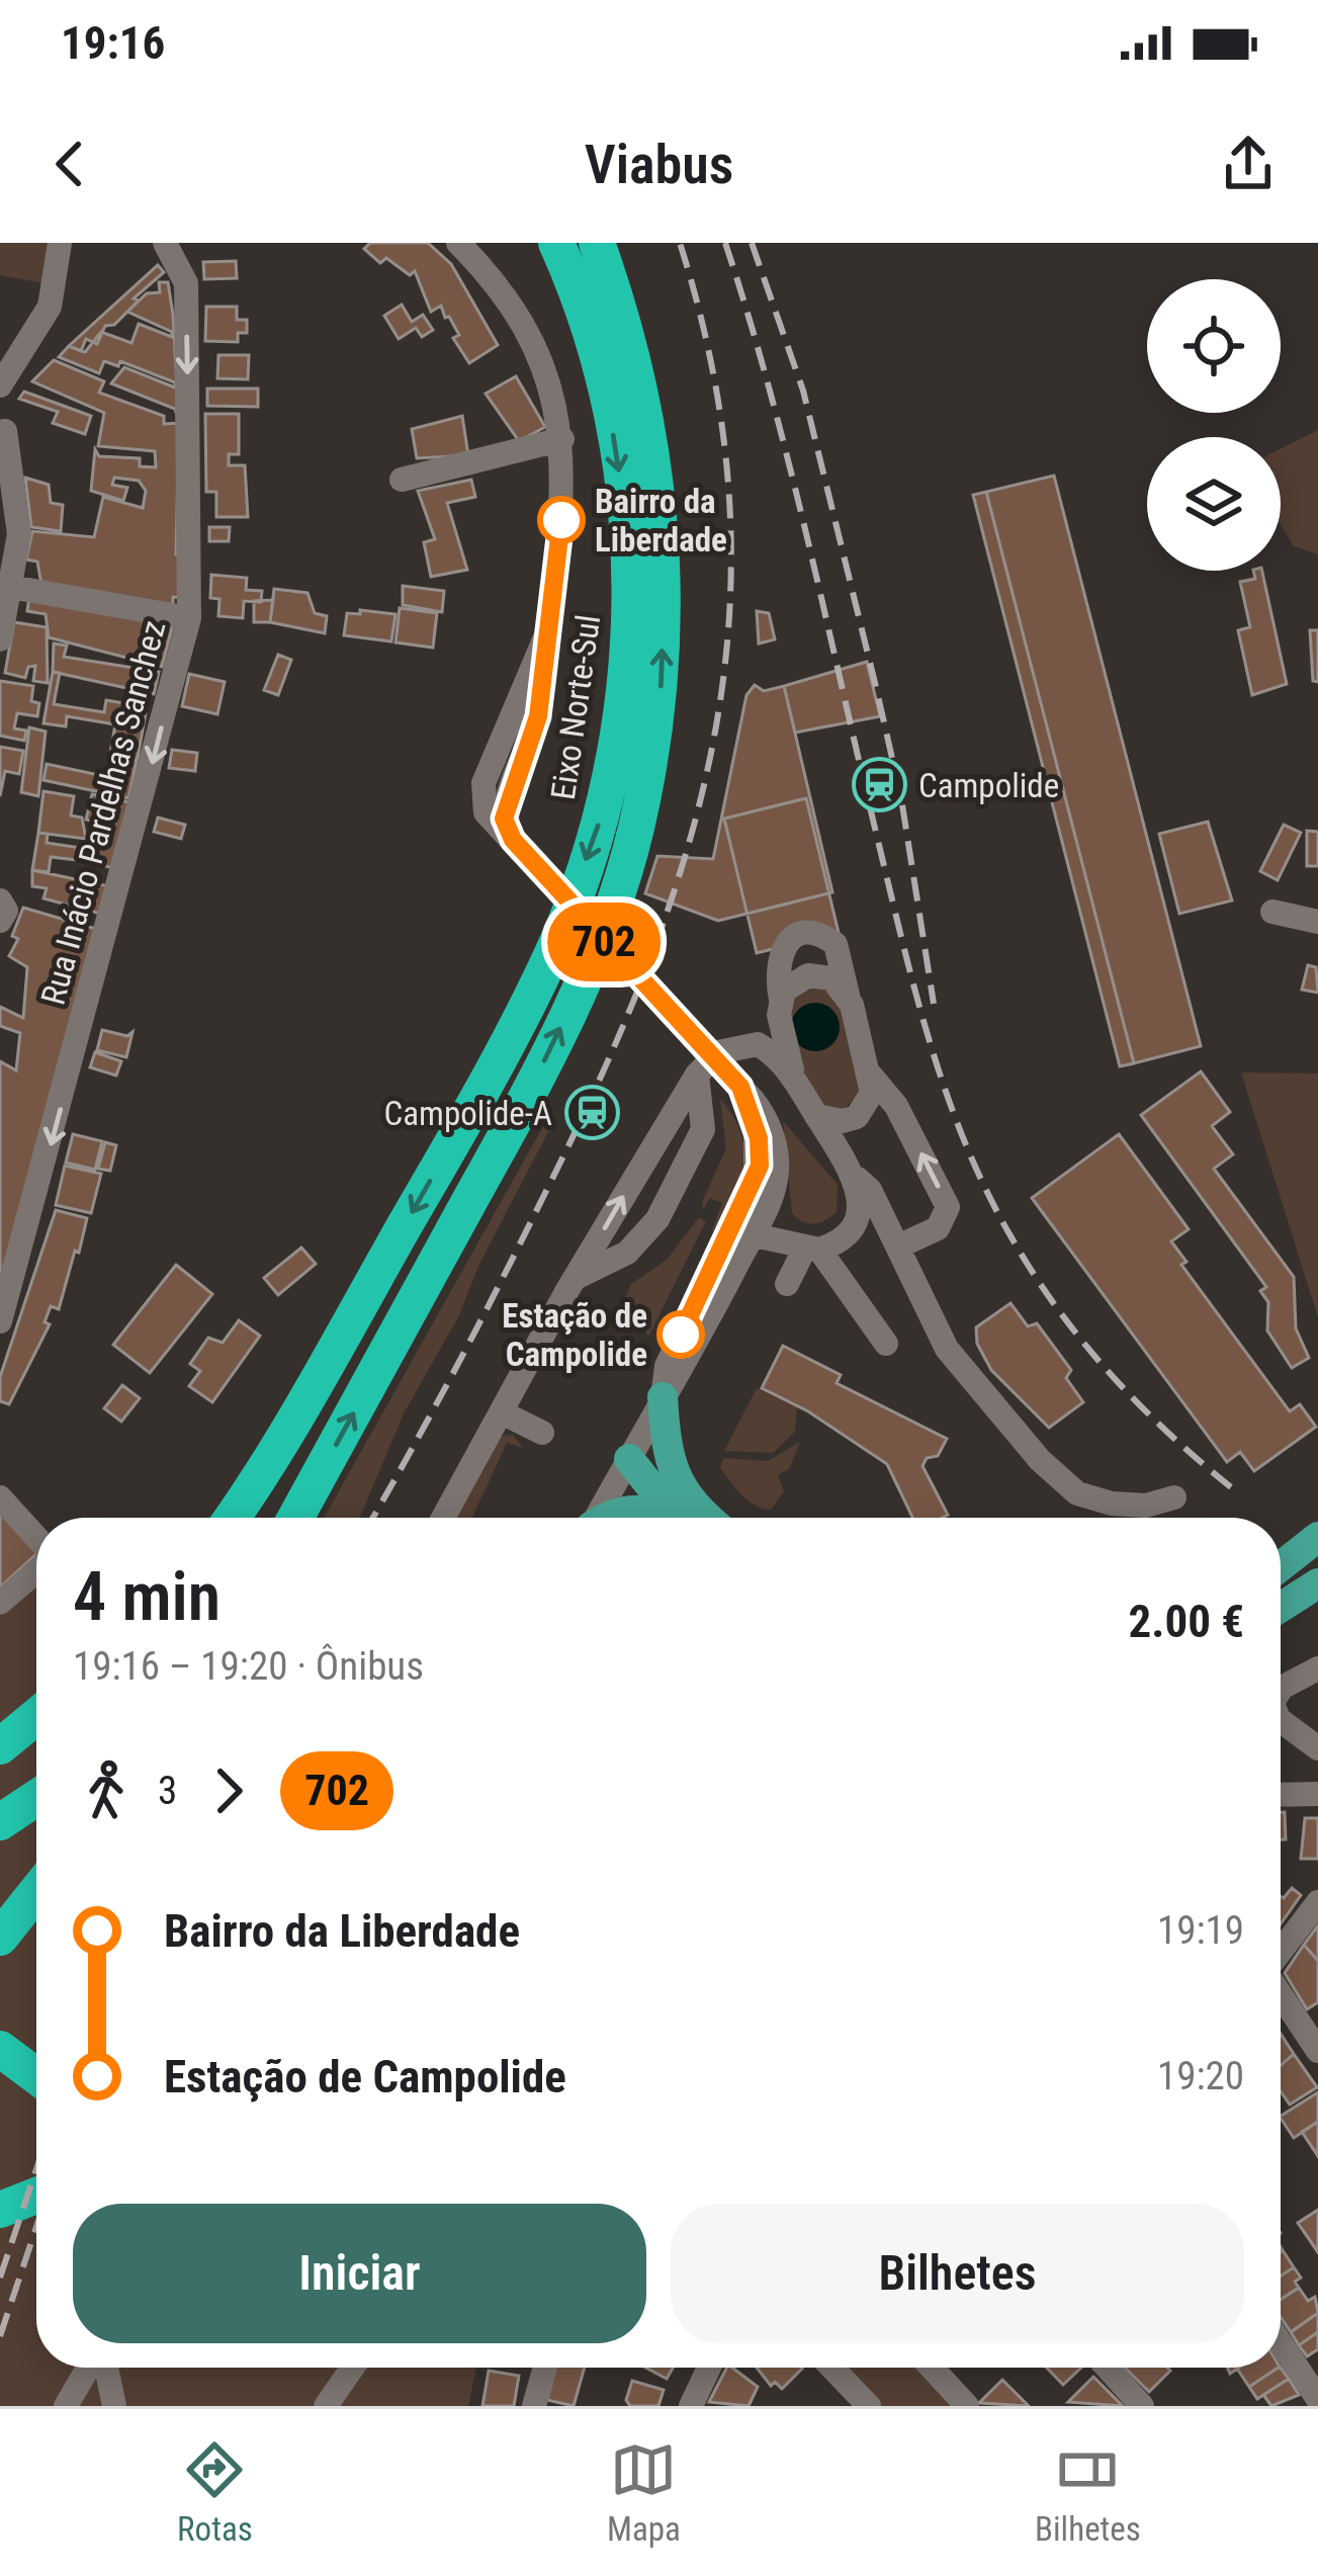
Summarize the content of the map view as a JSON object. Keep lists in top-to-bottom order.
{
  "streets": {
    "highway": ["Eixo Norte-Sul"],
    "street": ["Rua Inácio Pardelhas Sanchez"]
  },
  "one_way": ["Rua Inácio Pardelhas Sanchez"],
  "places": {
    "other": ["Bairro da Liberdade", "Estação de Campolide"],
    "station": ["Campolide", "Campolide-A"]
  },
  "lines": ["bus line 702"],
  "page": {
    "status": "19:16",
    "header": "Viabus",
    "on_map": "702",
    "heading": ["4 min", "19:16 – 19:20 · Ônibus", "2.00 €"],
    "legs": ["3", "702"],
    "list": [
      {
        "name": "Bairro da Liberdade",
        "value": "19:19"
      },
      {
        "name": "Estação de Campolide",
        "value": "19:20"
      }
    ],
    "buttons": ["Iniciar", "Bilhetes"],
    "tabs": ["Rotas", "Mapa", "Bilhetes"]
  }
}
